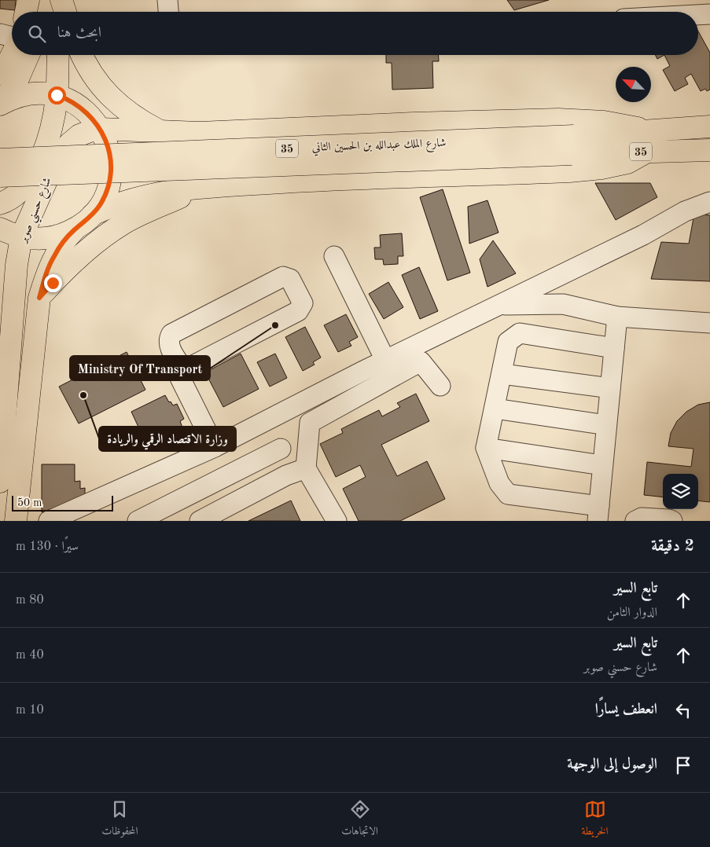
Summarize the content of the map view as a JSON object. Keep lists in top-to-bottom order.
{
  "streets": {
    "main road": ["شارع الملك عبدالله بن الحسين الثاني", "35", "شارع حسني صوبر"]
  },
  "crossings": [
    ["شارع الملك عبدالله بن الحسين الثاني", "شارع حسني صوبر"]
  ],
  "places": ["Ministry Of Transport", "وزارة الاقتصاد الرقمي والريادة"],
  "scale_bar": "50 m",
  "north": "top left",
  "page": {
    "search": "ابحث هنا",
    "scale": "50 m",
    "heading": ["2 دقيقة", "سيرًا · 130 m"],
    "list": [
      ["تابع السير", "الدوار الثامن", "80 m"],
      ["تابع السير", "شارع حسني صوبر", "40 m"],
      ["انعطف يسارًا", "10 m"],
      "الوصول إلى الوجهة"
    ],
    "nav": ["الخريطة", "الاتجاهات", "المحفوظات"]
  }
}
